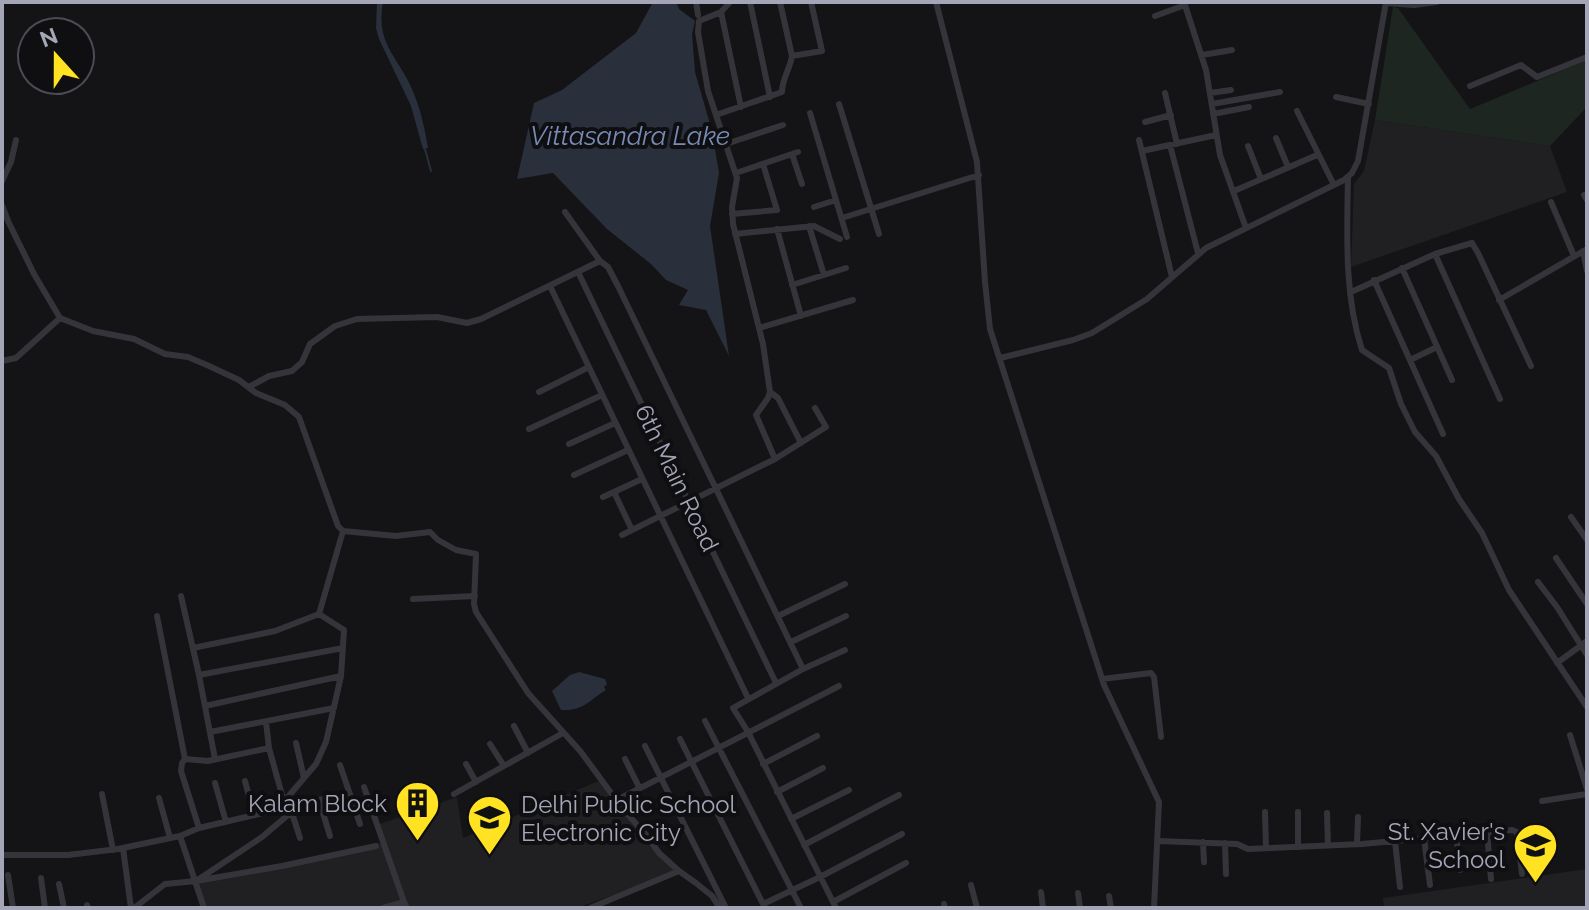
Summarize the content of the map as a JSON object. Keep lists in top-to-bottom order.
{
  "streets": {
    "street": ["6th Main Road"]
  },
  "water": ["Vittasandra Lake"],
  "places": {
    "building": ["Kalam Block"],
    "school or university": ["Delhi Public School Electronic City", "St. Xavier's School"]
  },
  "north": "top"
}
